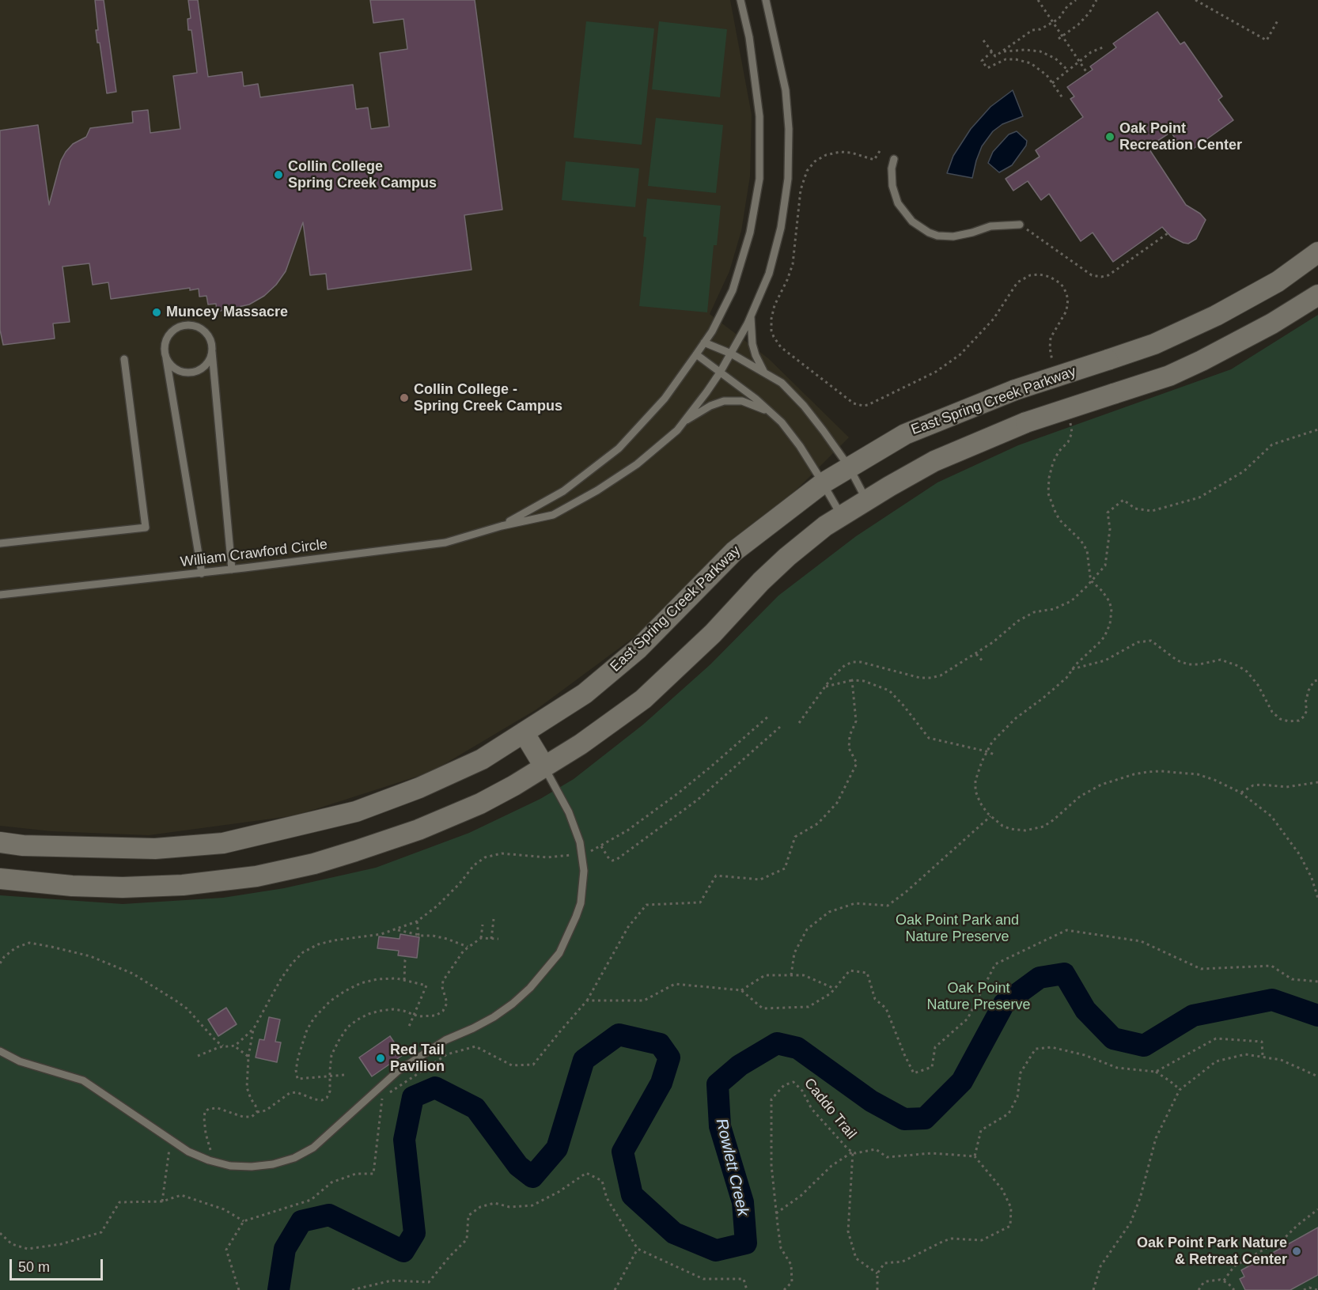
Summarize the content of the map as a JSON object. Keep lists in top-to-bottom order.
{
  "streets": {
    "main road": ["East Spring Creek Parkway"],
    "lane": ["William Crawford Circle"],
    "path": ["Caddo Trail"]
  },
  "water": ["Rowlett Creek"],
  "parks": ["Oak Point Park and Nature Preserve", "Oak Point Nature Preserve"],
  "places": [
    "Oak Point Recreation Center",
    "Collin College Spring Creek Campus",
    "Muncey Massacre",
    "Collin College - Spring Creek Campus",
    "Red Tail Pavilion",
    "Oak Point Park Nature & Retreat Center"
  ],
  "scale_bar": "50 m"
}
